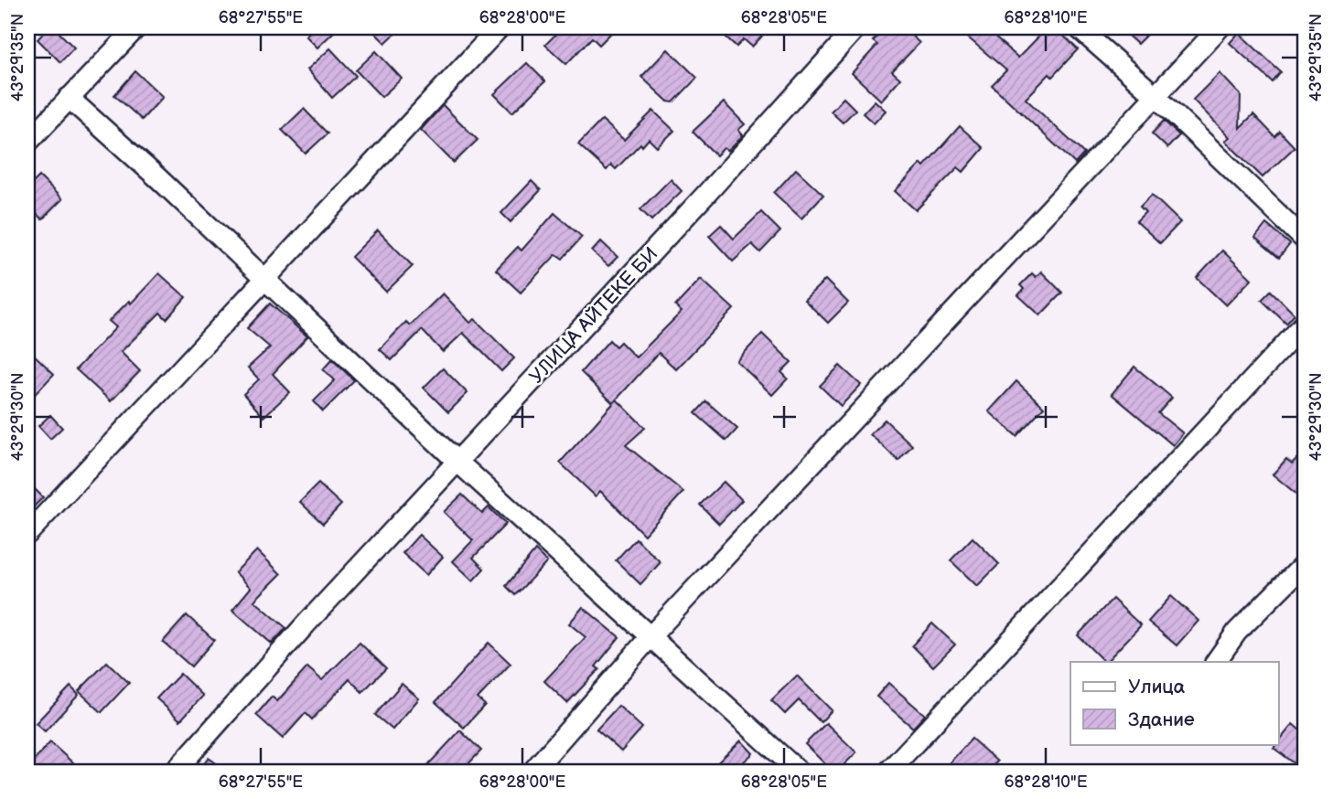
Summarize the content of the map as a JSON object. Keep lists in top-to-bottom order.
{
  "streets": {
    "street": ["УЛИЦА АЙТЕКЕ БИ"]
  },
  "legend": ["Улица", "Здание"],
  "coordinates": [
    "68°27'55\"E",
    "68°28'00\"E",
    "68°28'05\"E",
    "68°28'10\"E",
    "43°29'35\"N",
    "43°29'30\"N"
  ]
}
